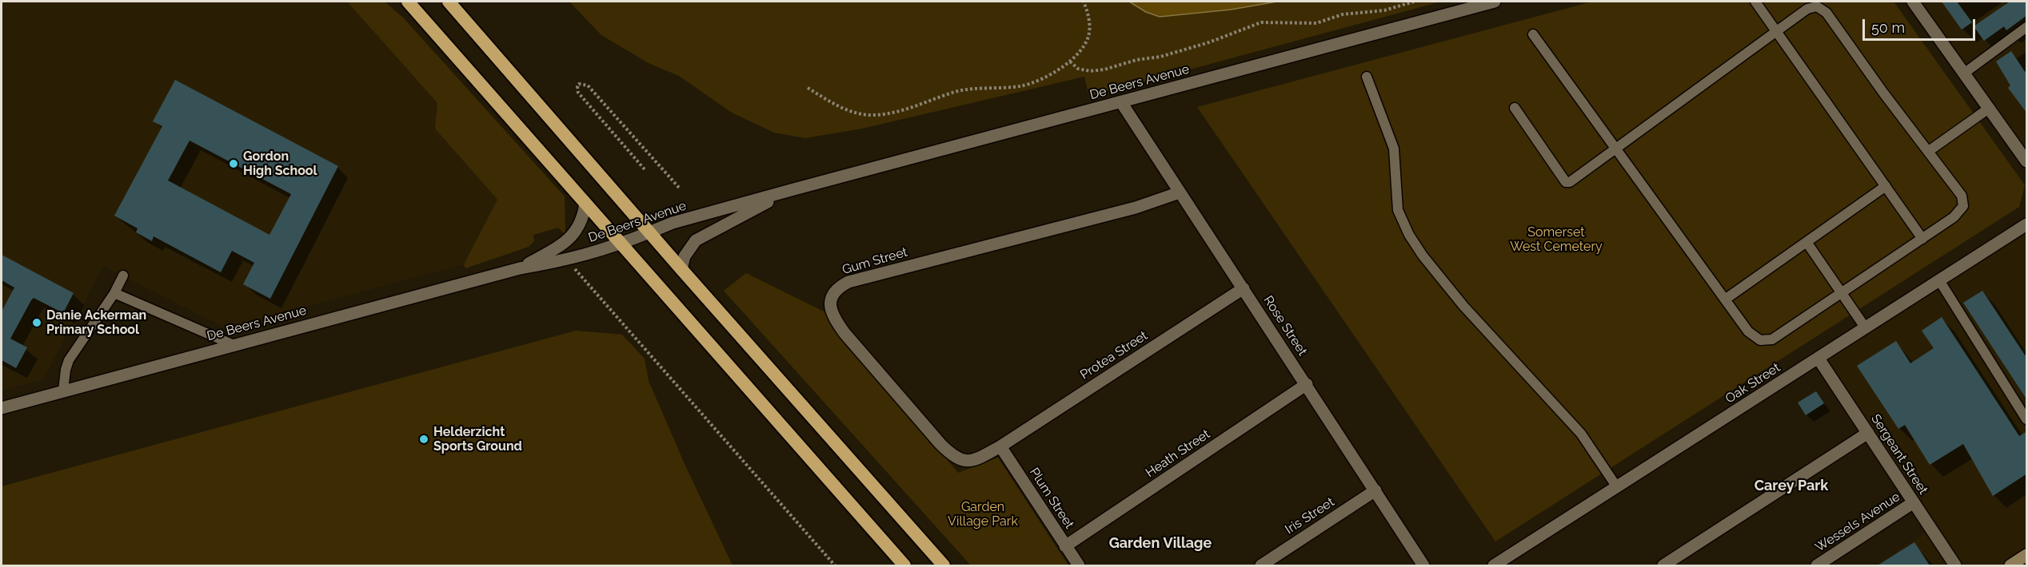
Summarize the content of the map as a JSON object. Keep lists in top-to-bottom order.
{
  "streets": {
    "street": [
      "De Beers Avenue",
      "Gum Street",
      "Rose Street",
      "Protea Street",
      "Oak Street",
      "Heath Street",
      "Sergeant Street",
      "Plum Street",
      "Iris Street",
      "Wessels Avenue"
    ]
  },
  "crossings": [
    ["De Beers Avenue", "Rose Street"],
    ["Gum Street", "Rose Street"],
    ["Gum Street", "Protea Street"],
    ["Gum Street", "Plum Street"],
    ["Rose Street", "Protea Street"],
    ["Rose Street", "Heath Street"],
    ["Rose Street", "Iris Street"],
    ["Protea Street", "Plum Street"],
    ["Oak Street", "Sergeant Street"],
    ["Heath Street", "Plum Street"],
    ["Sergeant Street", "Wessels Avenue"]
  ],
  "districts": ["Carey Park", "Garden Village"],
  "parks": ["Somerset West Cemetery", "Garden Village Park"],
  "places": ["Gordon High School", "Danie Ackerman Primary School", "Helderzicht Sports Ground"],
  "scale_bar": "50 m"
}
